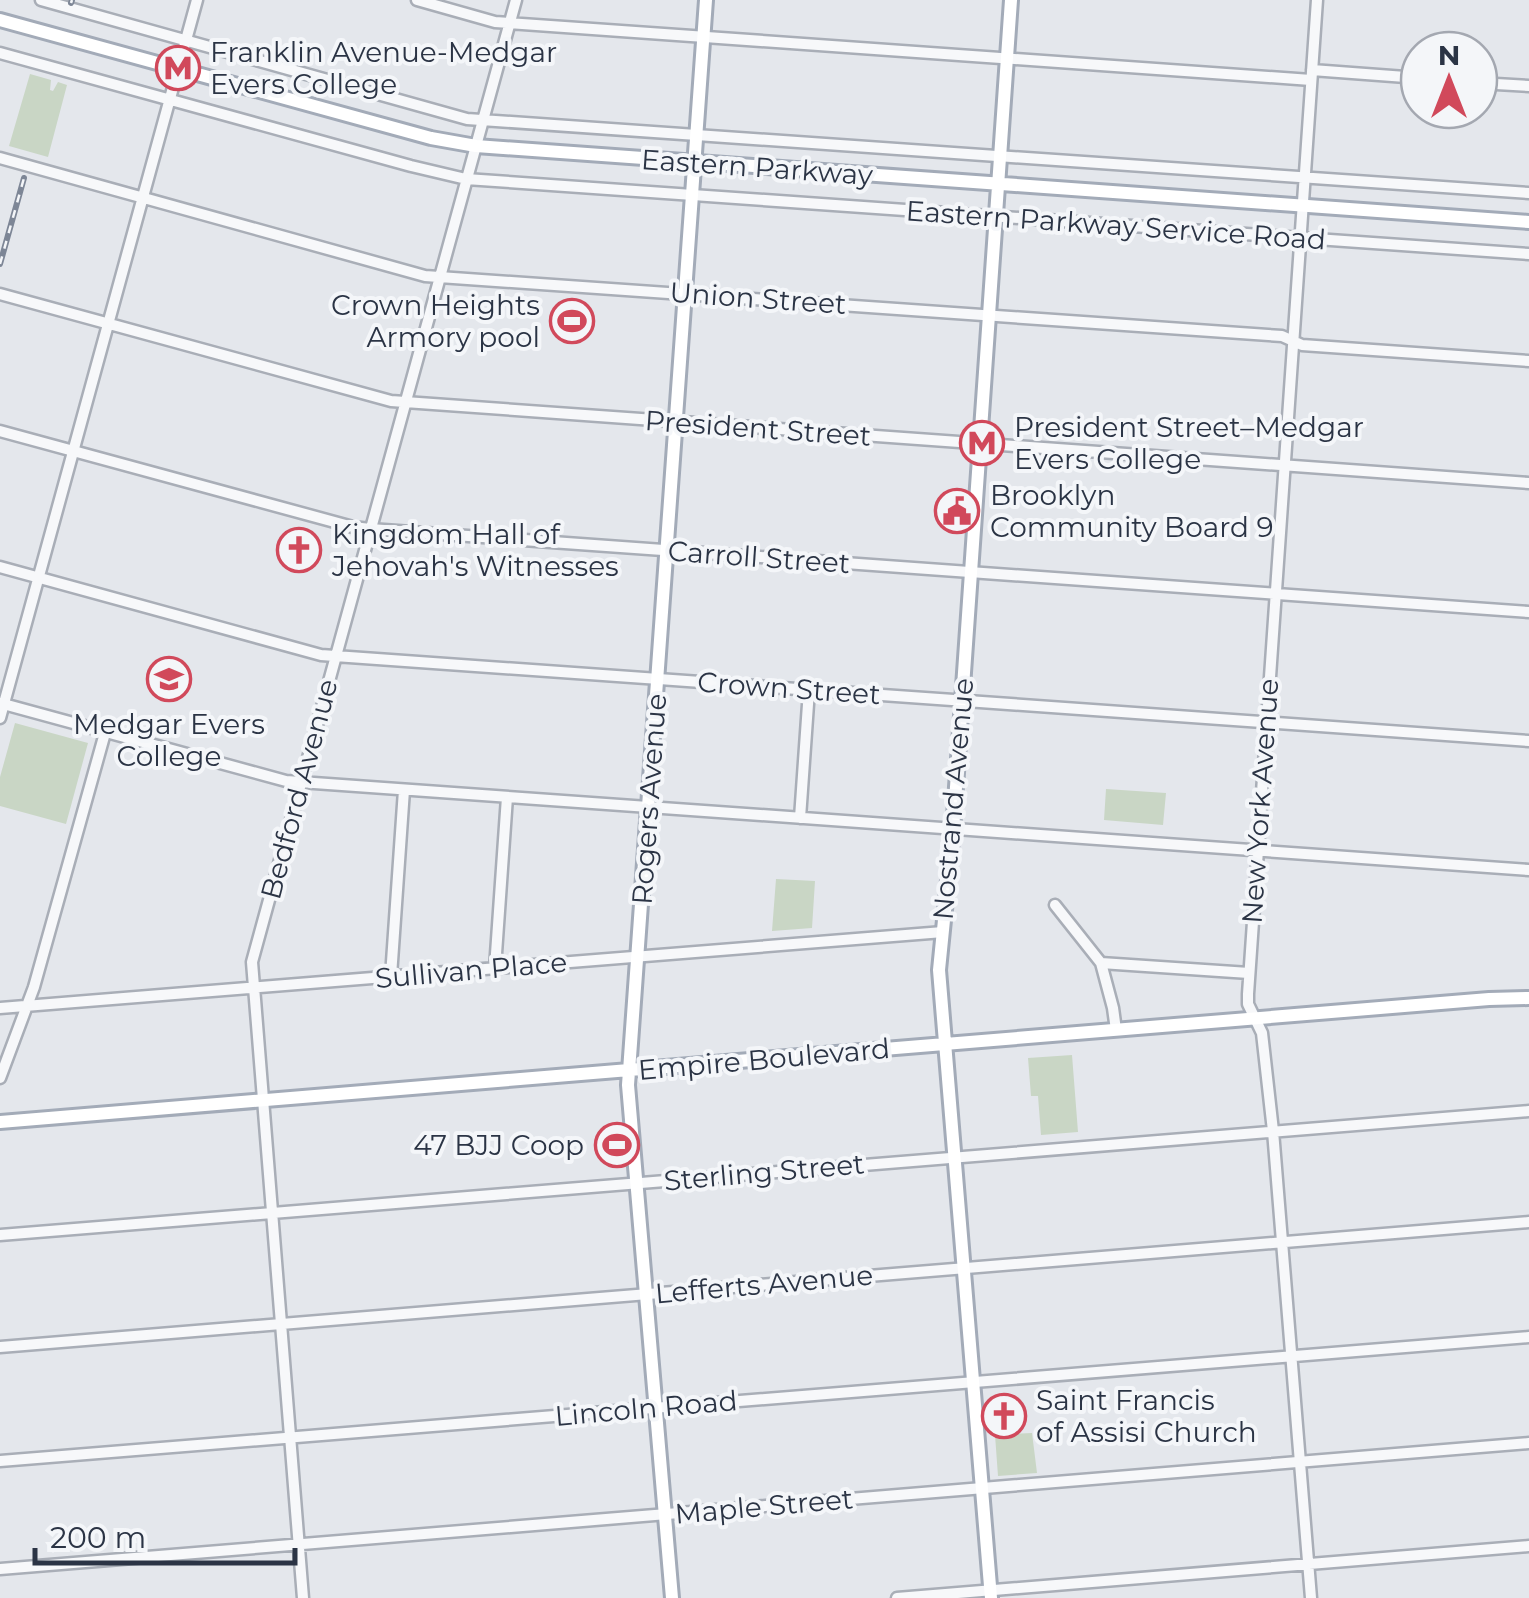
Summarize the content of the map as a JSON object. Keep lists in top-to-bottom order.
{
  "streets": {
    "main road": [
      "Eastern Parkway",
      "Rogers Avenue",
      "Nostrand Avenue",
      "Empire Boulevard"
    ],
    "street": [
      "Eastern Parkway Service Road",
      "Union Street",
      "President Street",
      "Carroll Street",
      "Crown Street",
      "Bedford Avenue",
      "New York Avenue",
      "Sullivan Place",
      "Sterling Street",
      "Lefferts Avenue",
      "Lincoln Road",
      "Maple Street"
    ]
  },
  "crossings": [
    ["Eastern Parkway", "Bedford Avenue"],
    ["Eastern Parkway", "Rogers Avenue"],
    ["Eastern Parkway", "Nostrand Avenue"],
    ["Eastern Parkway", "New York Avenue"],
    ["Eastern Parkway Service Road", "Bedford Avenue"],
    ["Eastern Parkway Service Road", "Rogers Avenue"],
    ["Eastern Parkway Service Road", "Nostrand Avenue"],
    ["Eastern Parkway Service Road", "New York Avenue"],
    ["Union Street", "Bedford Avenue"],
    ["Union Street", "Rogers Avenue"],
    ["Union Street", "Nostrand Avenue"],
    ["Union Street", "New York Avenue"],
    ["President Street", "Bedford Avenue"],
    ["President Street", "Rogers Avenue"],
    ["President Street", "Nostrand Avenue"],
    ["President Street", "New York Avenue"],
    ["Carroll Street", "Bedford Avenue"],
    ["Carroll Street", "Rogers Avenue"],
    ["Carroll Street", "Nostrand Avenue"],
    ["Carroll Street", "New York Avenue"],
    ["Crown Street", "Bedford Avenue"],
    ["Crown Street", "Rogers Avenue"],
    ["Crown Street", "Nostrand Avenue"],
    ["Crown Street", "New York Avenue"],
    ["Bedford Avenue", "Sullivan Place"],
    ["Bedford Avenue", "Empire Boulevard"],
    ["Bedford Avenue", "Sterling Street"],
    ["Bedford Avenue", "Lefferts Avenue"],
    ["Bedford Avenue", "Lincoln Road"],
    ["Bedford Avenue", "Maple Street"],
    ["Rogers Avenue", "Sullivan Place"],
    ["Rogers Avenue", "Empire Boulevard"],
    ["Rogers Avenue", "Sterling Street"],
    ["Rogers Avenue", "Lefferts Avenue"],
    ["Rogers Avenue", "Lincoln Road"],
    ["Rogers Avenue", "Maple Street"],
    ["Nostrand Avenue", "Sullivan Place"],
    ["Nostrand Avenue", "Empire Boulevard"],
    ["Nostrand Avenue", "Sterling Street"],
    ["Nostrand Avenue", "Lefferts Avenue"],
    ["Nostrand Avenue", "Lincoln Road"],
    ["Nostrand Avenue", "Maple Street"],
    ["New York Avenue", "Empire Boulevard"],
    ["New York Avenue", "Sterling Street"],
    ["New York Avenue", "Lefferts Avenue"],
    ["New York Avenue", "Lincoln Road"],
    ["New York Avenue", "Maple Street"]
  ],
  "places": {
    "metro station": ["Franklin Avenue-Medgar Evers College", "President Street–Medgar Evers College"],
    "sports": ["Crown Heights Armory pool", "47 BJJ Coop"],
    "public building": ["Brooklyn Community Board 9"],
    "church": ["Kingdom Hall of Jehovah's Witnesses", "Saint Francis of Assisi Church"],
    "school or university": ["Medgar Evers College"]
  },
  "scale_bar": "200 m",
  "north": "top"
}
